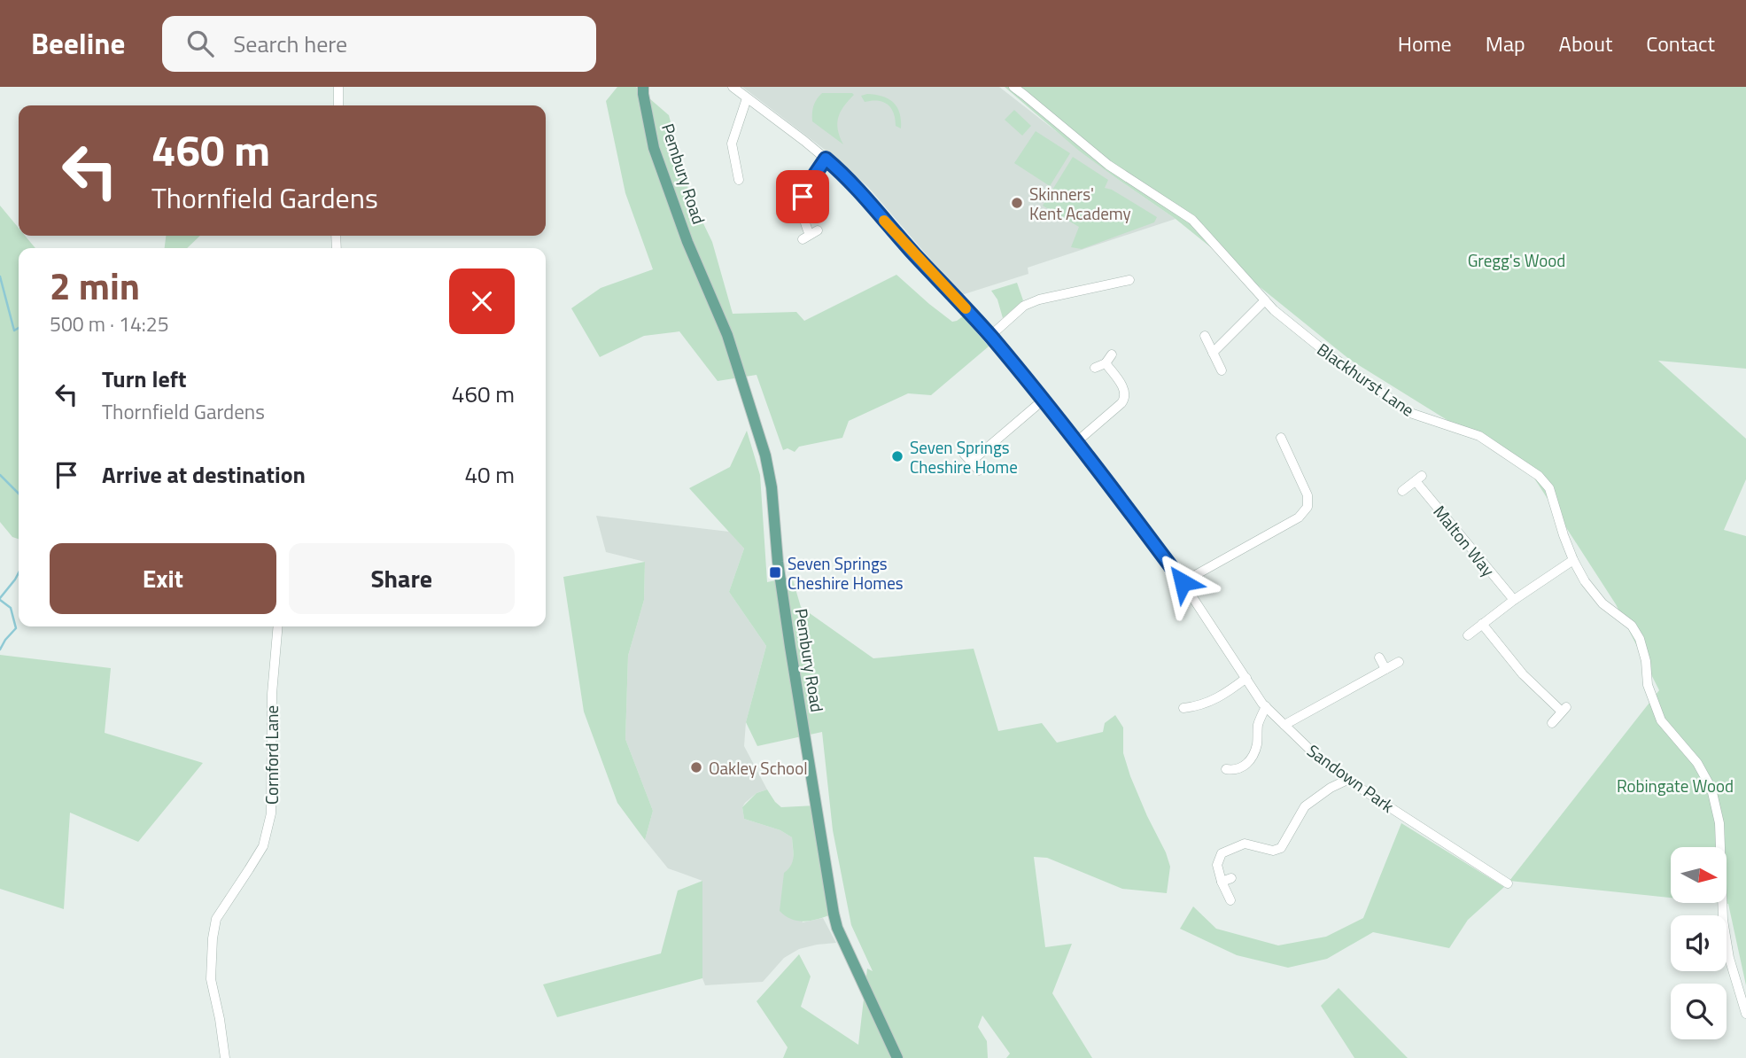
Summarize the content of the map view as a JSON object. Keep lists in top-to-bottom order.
{
  "streets": {
    "main road": ["Pembury Road"],
    "street": [
      "Blackhurst Lane",
      "Malton Way",
      "Cornford Lane",
      "Sandown Park"
    ]
  },
  "parks": ["Gregg's Wood", "Robingate Wood"],
  "places": {
    "other": ["Skinners' Kent Academy", "Seven Springs Cheshire Home", "Oakley School"],
    "transit": ["Seven Springs Cheshire Homes"]
  },
  "north": "right",
  "page": {
    "header": "Beeline",
    "search": "Search here",
    "nav": [
      "Home",
      "Map",
      "About",
      "Contact"
    ],
    "turn": ["460 m", "Thornfield Gardens"],
    "heading": ["2 min", "500 m · 14:25"],
    "list": [
      {
        "name": "Turn left",
        "note": "Thornfield Gardens",
        "value": "460 m"
      },
      {
        "name": "Arrive at destination",
        "value": "40 m"
      }
    ],
    "buttons": ["Exit", "Share"]
  }
}
